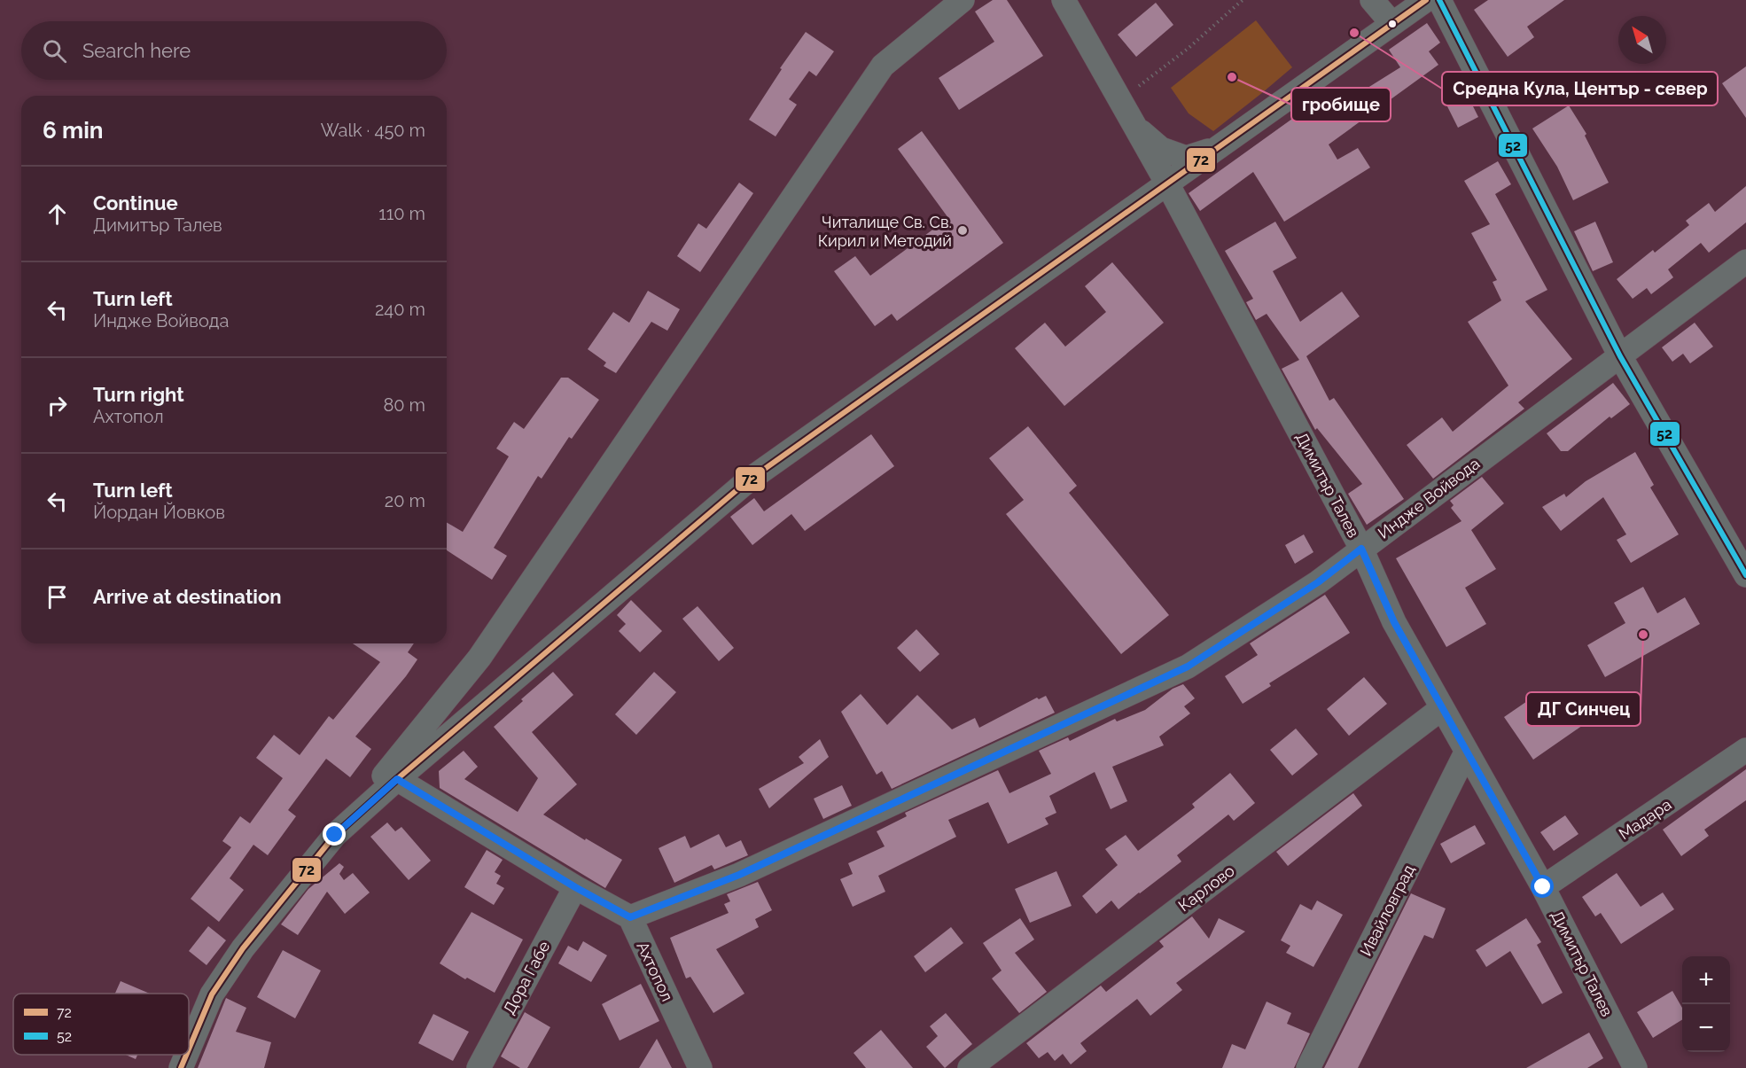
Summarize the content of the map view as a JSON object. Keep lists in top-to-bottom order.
{
  "streets": {
    "street": [
      "Димитър Талев",
      "Индже Войвода",
      "Мадара",
      "Карлово",
      "Ивайловград",
      "Ахтопол",
      "Дора Габе"
    ]
  },
  "crossings": [
    ["Димитър Талев", "Индже Войвода"],
    ["Димитър Талев", "Мадара"],
    ["Димитър Талев", "Карлово"],
    ["Димитър Талев", "Ивайловград"],
    ["Индже Войвода", "Ахтопол"]
  ],
  "places": [
    "Средна Кула, Център - север",
    "гробище",
    "Читалище Св. Св. Кирил и Методий",
    "ДГ Синчец"
  ],
  "lines": ["transit line 72", "transit line 52"],
  "legend": ["72", "52"],
  "north": "top left",
  "page": {
    "search": "Search here",
    "heading": ["6 min", "Walk · 450 m"],
    "list": [
      ["Continue", "Димитър Талев", "110 m"],
      ["Turn left", "Индже Войвода", "240 m"],
      ["Turn right", "Ахтопол", "80 m"],
      ["Turn left", "Йордан Йовков", "20 m"],
      "Arrive at destination"
    ],
    "map_buttons": ["+", "−"]
  }
}
